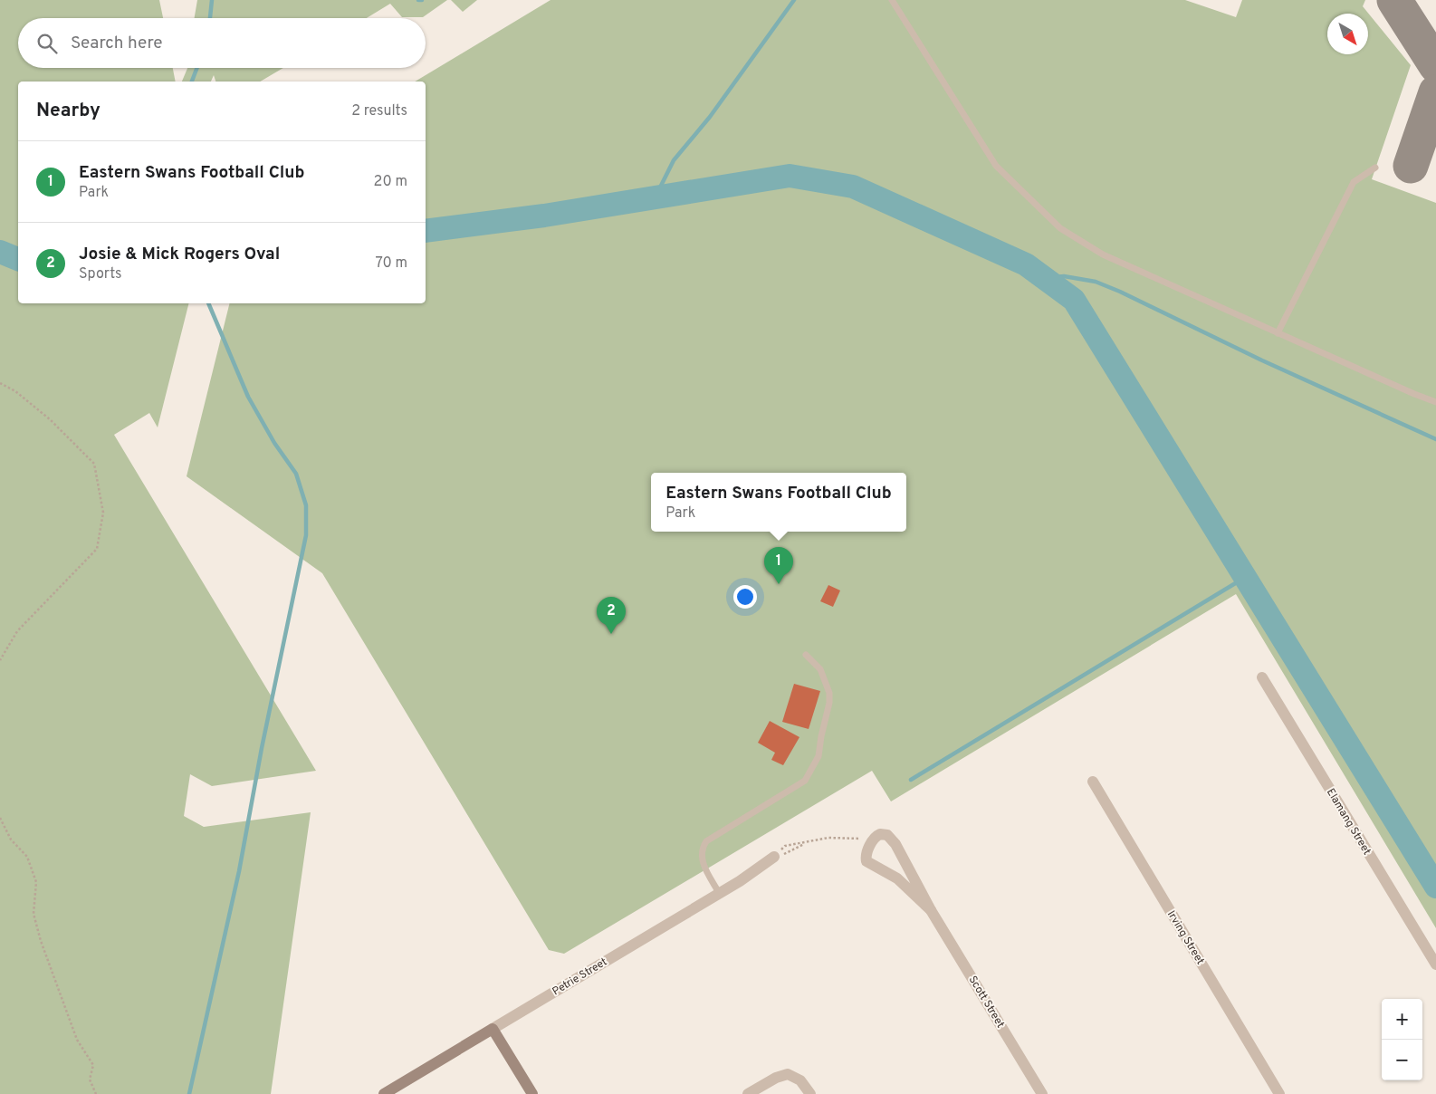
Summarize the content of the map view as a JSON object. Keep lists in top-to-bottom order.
{
  "streets": {
    "street": [
      "Elamang Street",
      "Irving Street",
      "Petrie Street",
      "Scott Street"
    ]
  },
  "north": "bottom right",
  "page": {
    "search": "Search here",
    "heading": ["Nearby", "2 results"],
    "list": [
      {
        "mark": "1",
        "name": "Eastern Swans Football Club",
        "note": "Park",
        "value": "20 m"
      },
      {
        "mark": "2",
        "name": "Josie & Mick Rogers Oval",
        "note": "Sports",
        "value": "70 m"
      }
    ],
    "popup": ["Eastern Swans Football Club", "Park"],
    "pins": ["1", "2"],
    "map_buttons": ["+", "−"]
  }
}
